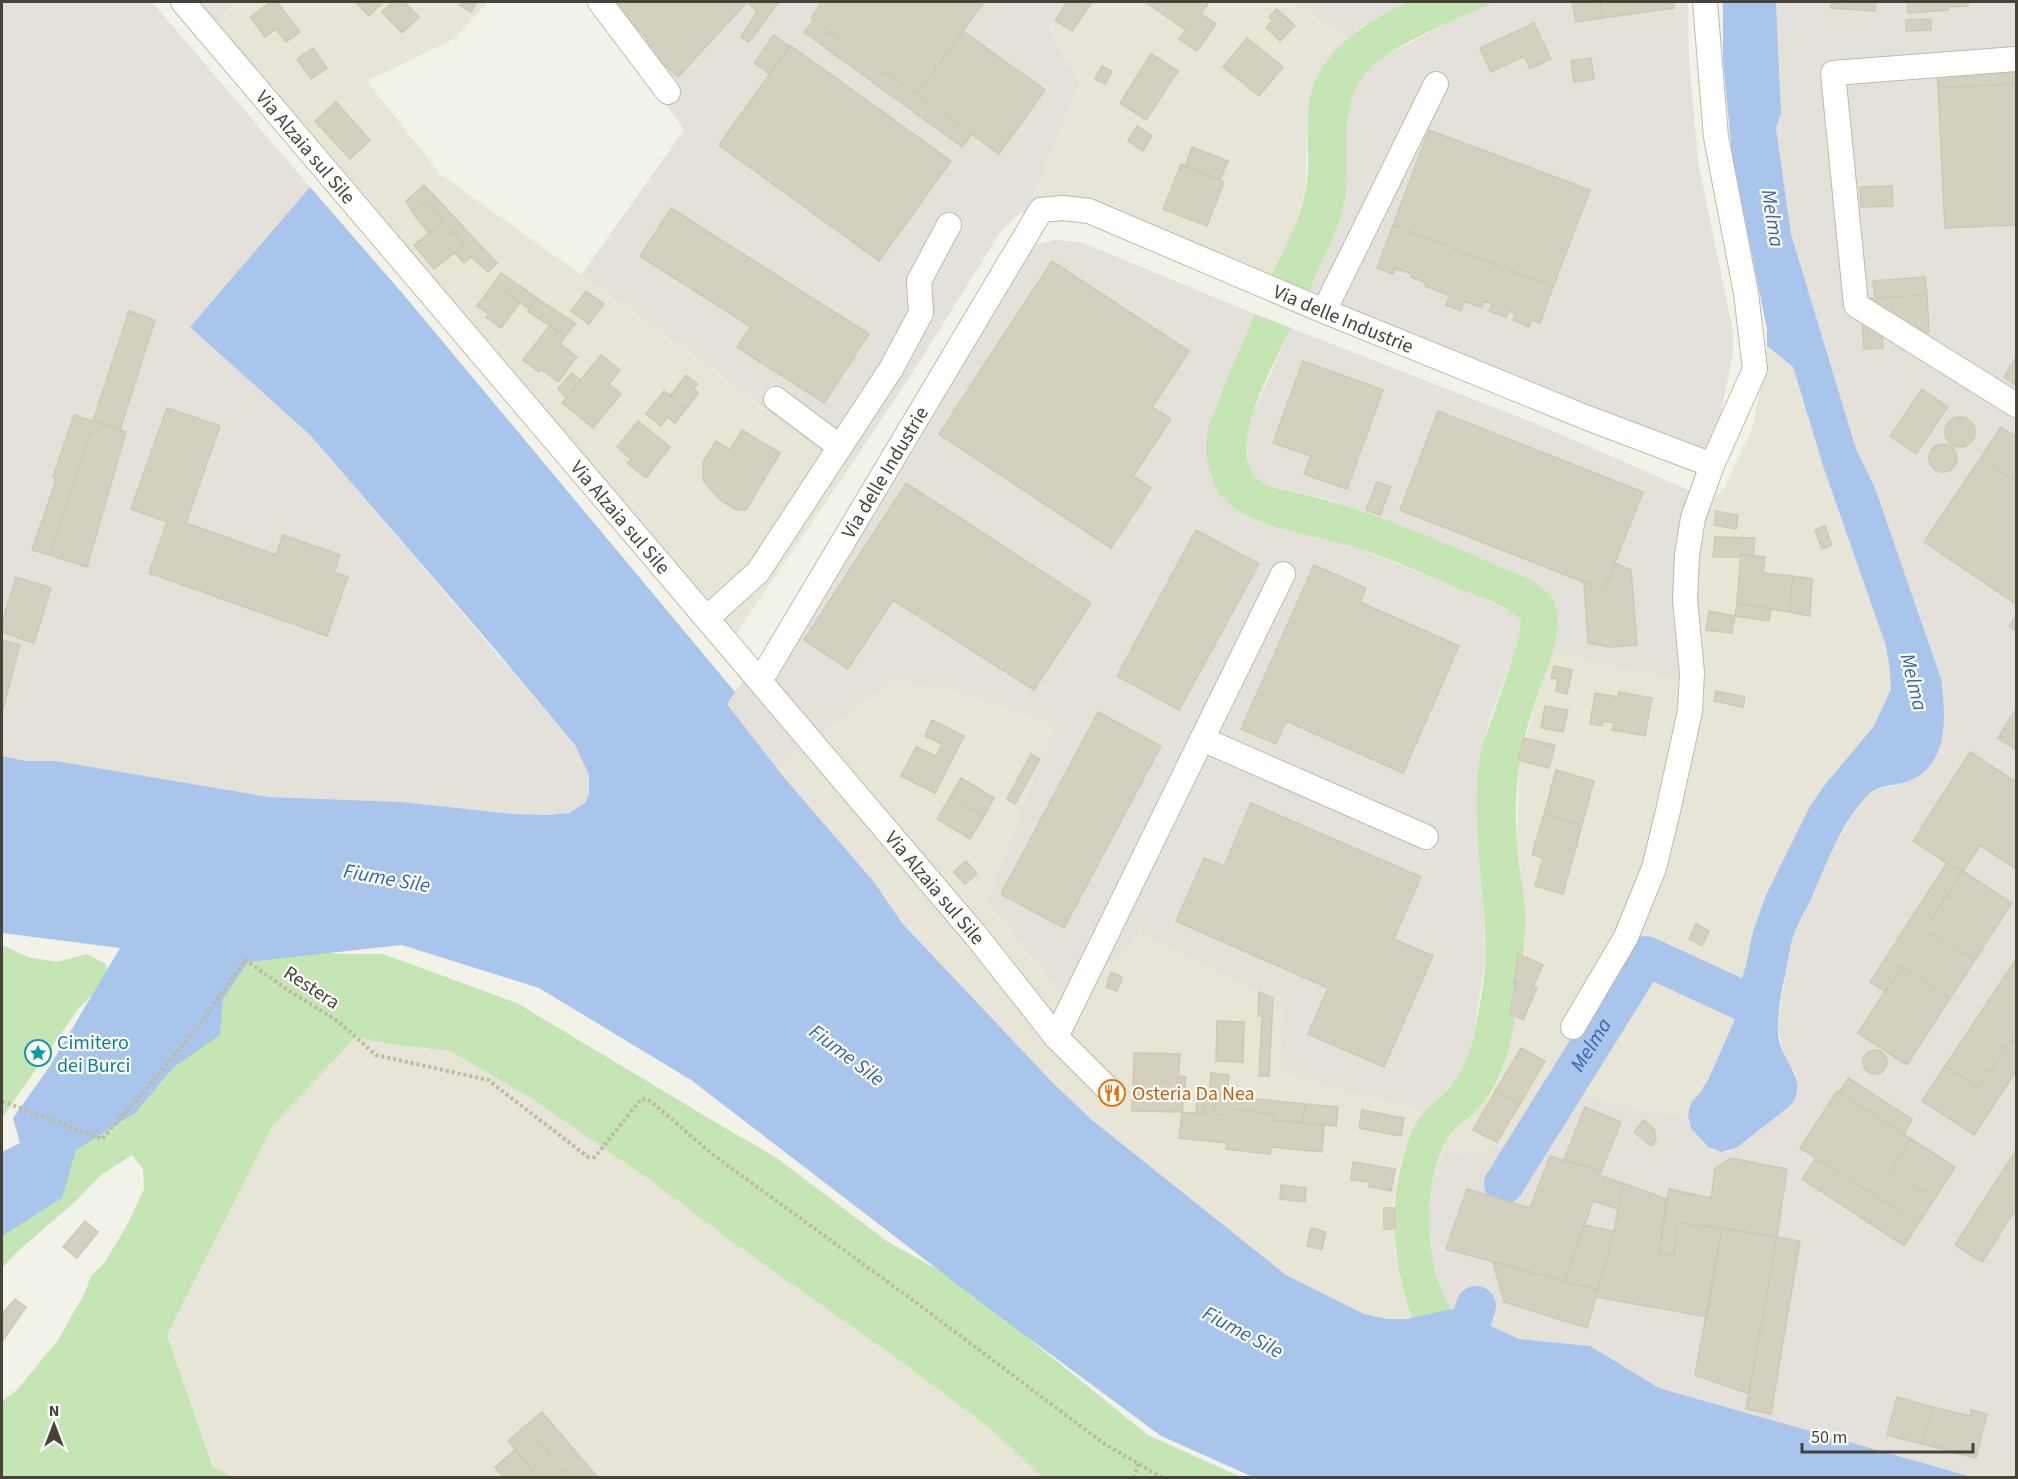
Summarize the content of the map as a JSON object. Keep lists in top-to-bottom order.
{
  "streets": {
    "street": ["Via Alzaia sul Sile", "Via delle Industrie"],
    "path": ["Restera"]
  },
  "crossings": [
    ["Via Alzaia sul Sile", "Via delle Industrie"]
  ],
  "water": ["Melma", "Fiume Sile"],
  "places": {
    "place": ["Cimitero dei Burci"],
    "restaurant": ["Osteria Da Nea"]
  },
  "scale_bar": "50 m",
  "north": "top"
}
